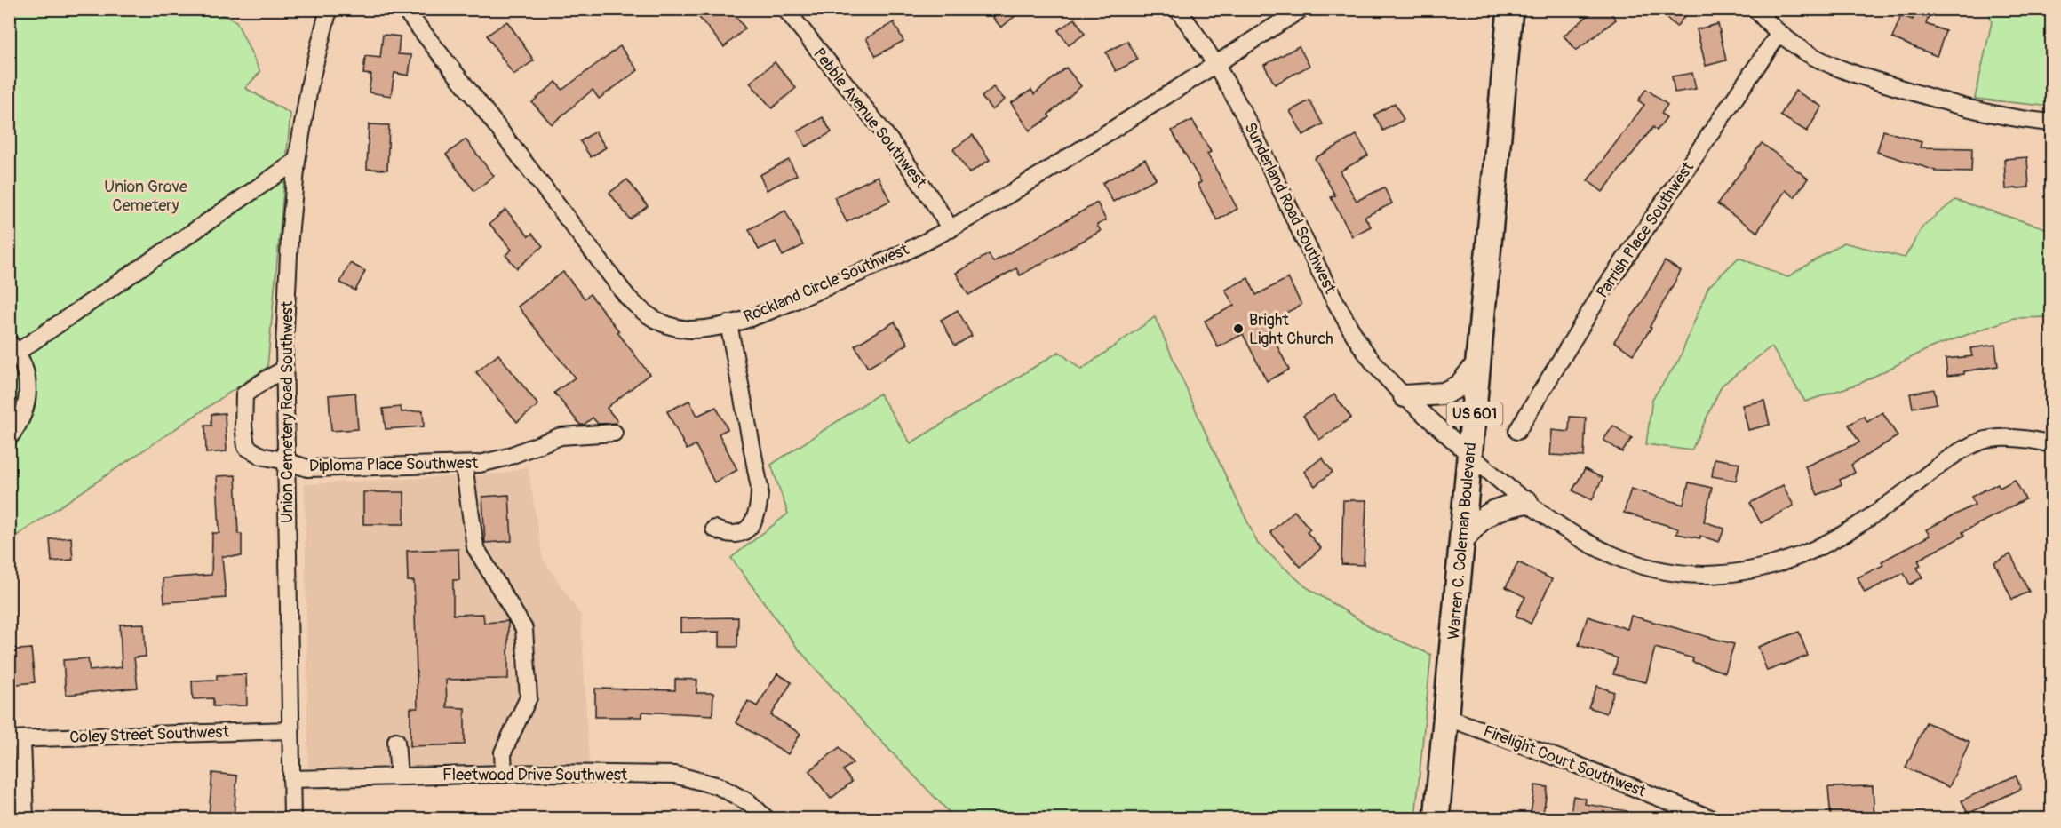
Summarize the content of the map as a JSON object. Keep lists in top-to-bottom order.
{
  "streets": {
    "highway": ["US 601", "Warren C. Coleman Boulevard"],
    "street": [
      "Pebble Avenue Southwest",
      "Sunderland Road Southwest",
      "Parrish Place Southwest",
      "Rockland Circle Southwest",
      "Union Cemetery Road Southwest",
      "Diploma Place Southwest",
      "Coley Street Southwest",
      "Firelight Court Southwest",
      "Fleetwood Drive Southwest"
    ]
  },
  "crossings": [
    ["Pebble Avenue Southwest", "Rockland Circle Southwest"],
    ["Sunderland Road Southwest", "Rockland Circle Southwest"],
    ["Sunderland Road Southwest", "Warren C. Coleman Boulevard"],
    ["Union Cemetery Road Southwest", "Diploma Place Southwest"],
    ["Union Cemetery Road Southwest", "Coley Street Southwest"],
    ["Union Cemetery Road Southwest", "Fleetwood Drive Southwest"],
    ["Warren C. Coleman Boulevard", "Firelight Court Southwest"]
  ],
  "parks": ["Union Grove Cemetery"],
  "places": ["Bright Light Church"]
}
